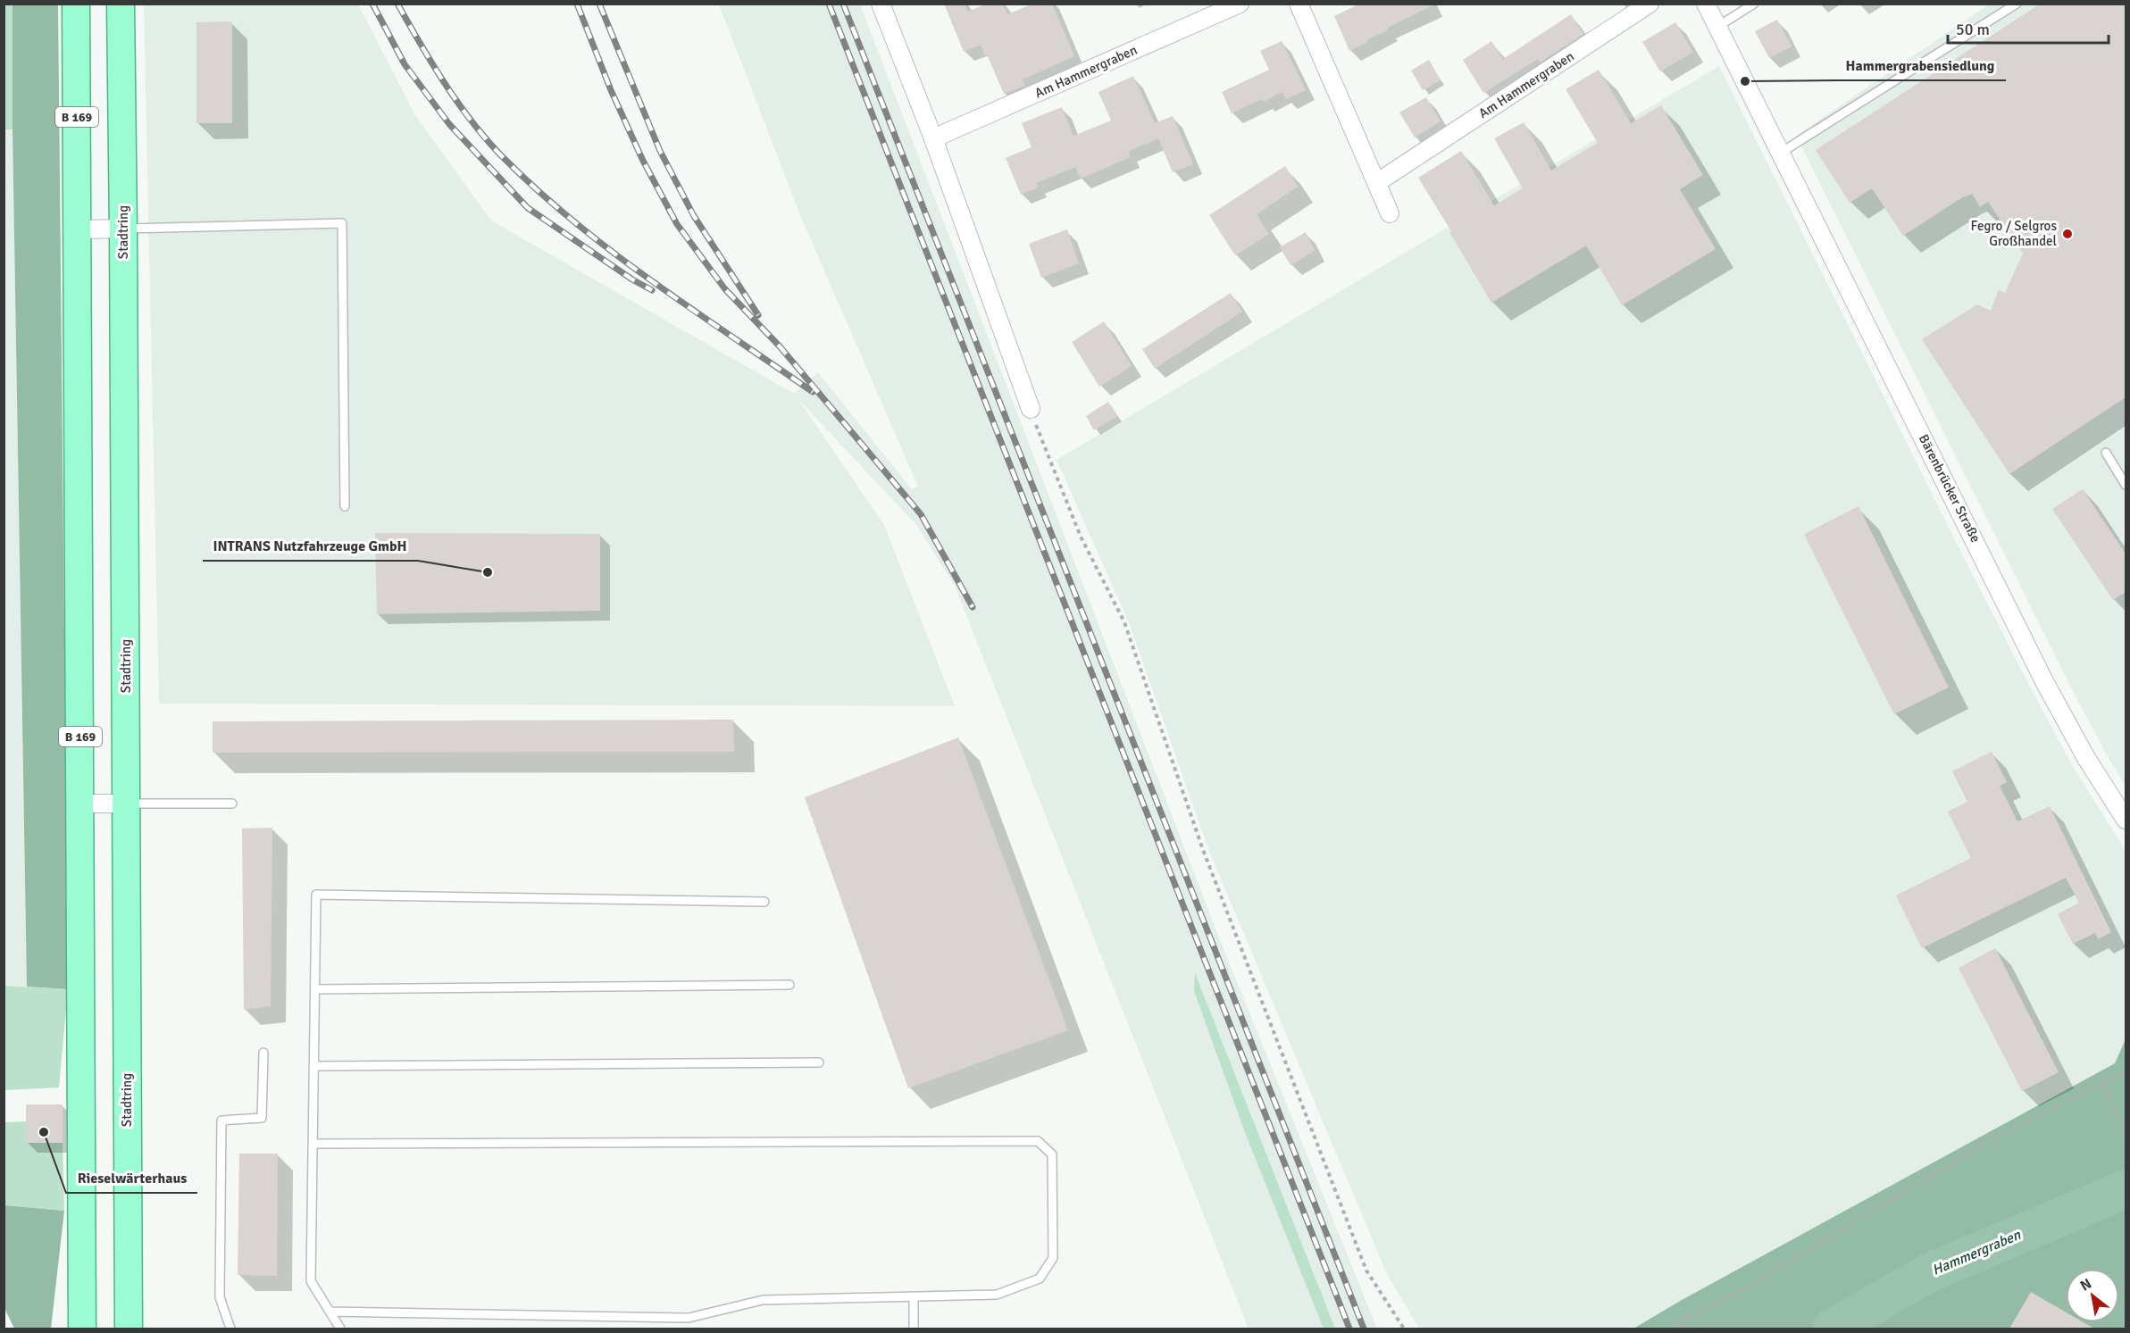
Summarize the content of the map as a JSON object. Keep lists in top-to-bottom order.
{
  "streets": {
    "main road": ["B 169", "Stadtring"],
    "street": ["Am Hammergraben", "Bärenbrücker Straße"]
  },
  "water": ["Hammergraben"],
  "places": [
    "Hammergrabensiedlung",
    "Fegro / Selgros Großhandel",
    "INTRANS Nutzfahrzeuge GmbH",
    "Rieselwärterhaus"
  ],
  "scale_bar": "50 m",
  "north": "top left"
}
